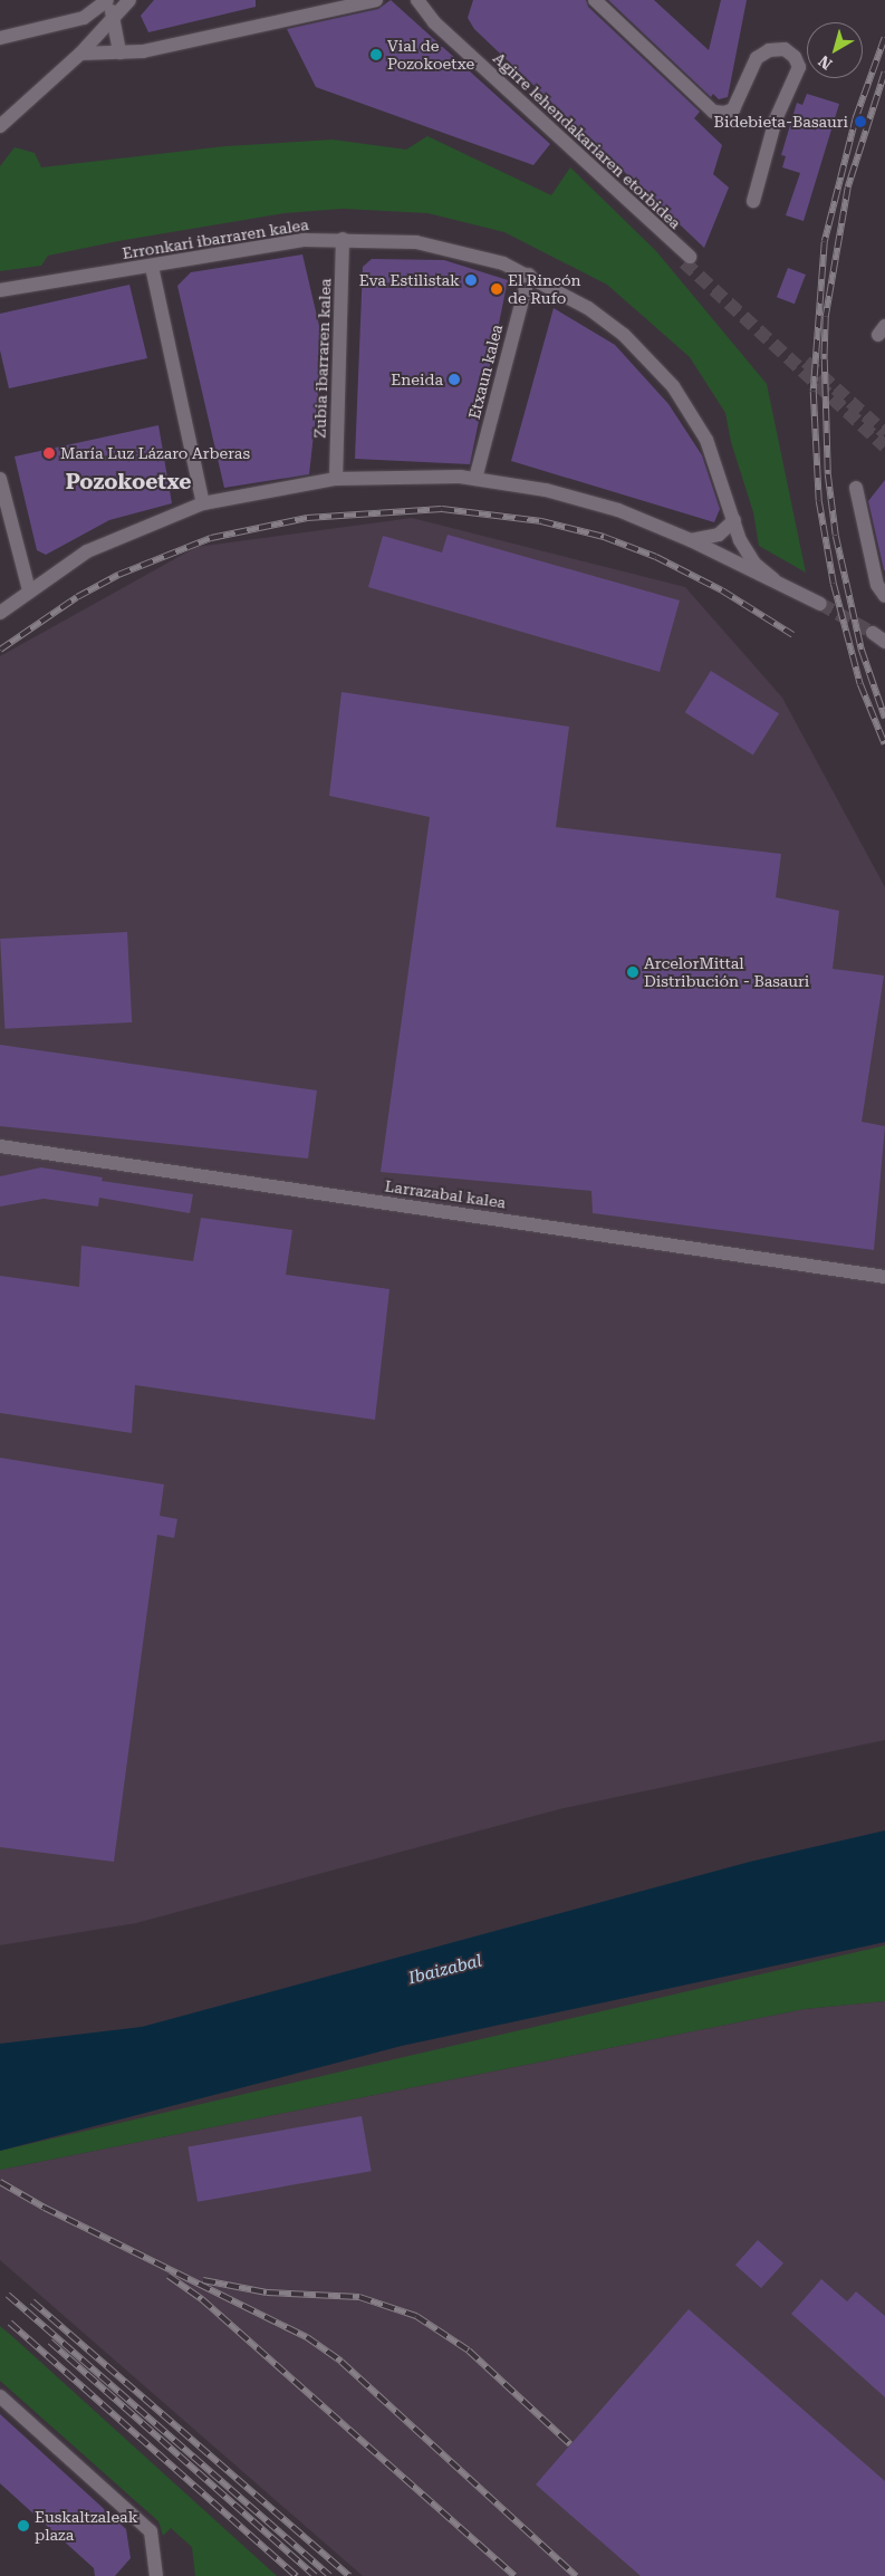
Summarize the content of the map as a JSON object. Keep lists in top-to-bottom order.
{
  "streets": {
    "street": [
      "Agirre lehendakariaren etorbidea",
      "Erronkari ibarraren kalea",
      "Zubia ibarraren kalea",
      "Etxaun kalea",
      "Larrazabal kalea"
    ]
  },
  "crossings": [
    ["Erronkari ibarraren kalea", "Zubia ibarraren kalea"],
    ["Erronkari ibarraren kalea", "Etxaun kalea"]
  ],
  "districts": ["Pozokoetxe"],
  "water": ["Ibaizabal"],
  "places": [
    "Vial de Pozokoetxe",
    "Bidebieta-Basauri",
    "Eva Estilistak",
    "El Rincón de Rufo",
    "Eneida",
    "María Luz Lázaro Arberas",
    "ArcelorMittal Distribución - Basauri",
    "Euskaltzaleak plaza"
  ],
  "north": "bottom left"
}
